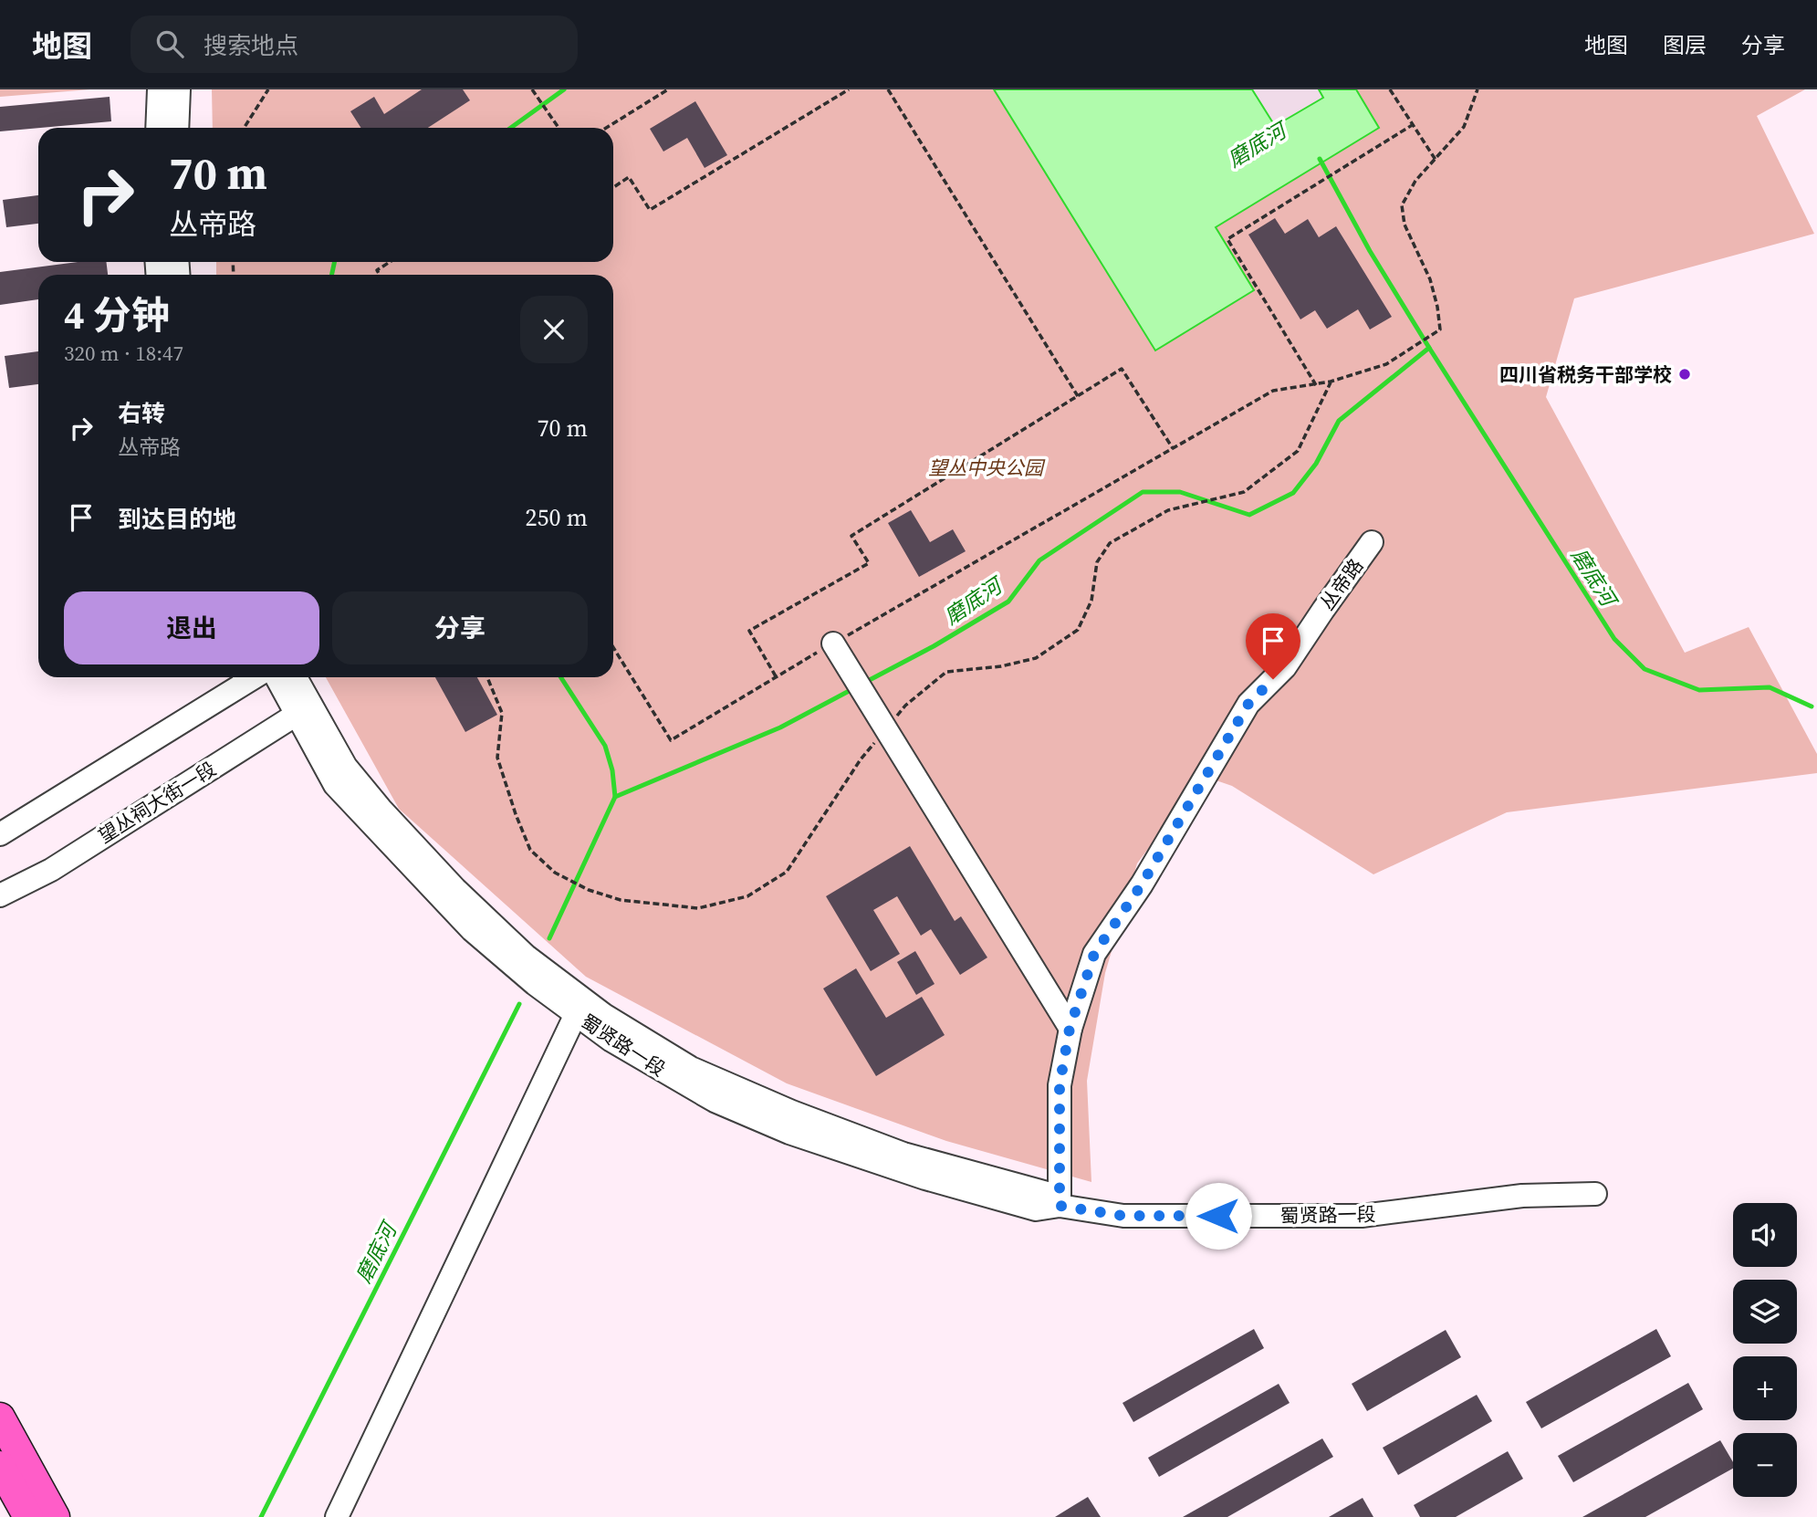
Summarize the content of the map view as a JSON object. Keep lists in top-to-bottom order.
{
  "streets": {
    "street": ["丛帝路", "望丛祠大街一段", "蜀贤路一段"]
  },
  "crossings": [
    ["丛帝路", "蜀贤路一段"],
    ["望丛祠大街一段", "蜀贤路一段"]
  ],
  "water": ["磨底河"],
  "parks": ["望丛中央公园"],
  "places": ["四川省税务干部学校"],
  "page": {
    "header": "地图",
    "search": "搜索地点",
    "nav": ["地图", "图层", "分享"],
    "turn": ["70 m", "丛帝路"],
    "heading": ["4 分钟", "320 m · 18:47"],
    "list": [
      {
        "name": "右转",
        "note": "丛帝路",
        "value": "70 m"
      },
      {
        "name": "到达目的地",
        "value": "250 m"
      }
    ],
    "buttons": ["退出", "分享"],
    "map_buttons": ["+", "−"]
  }
}
